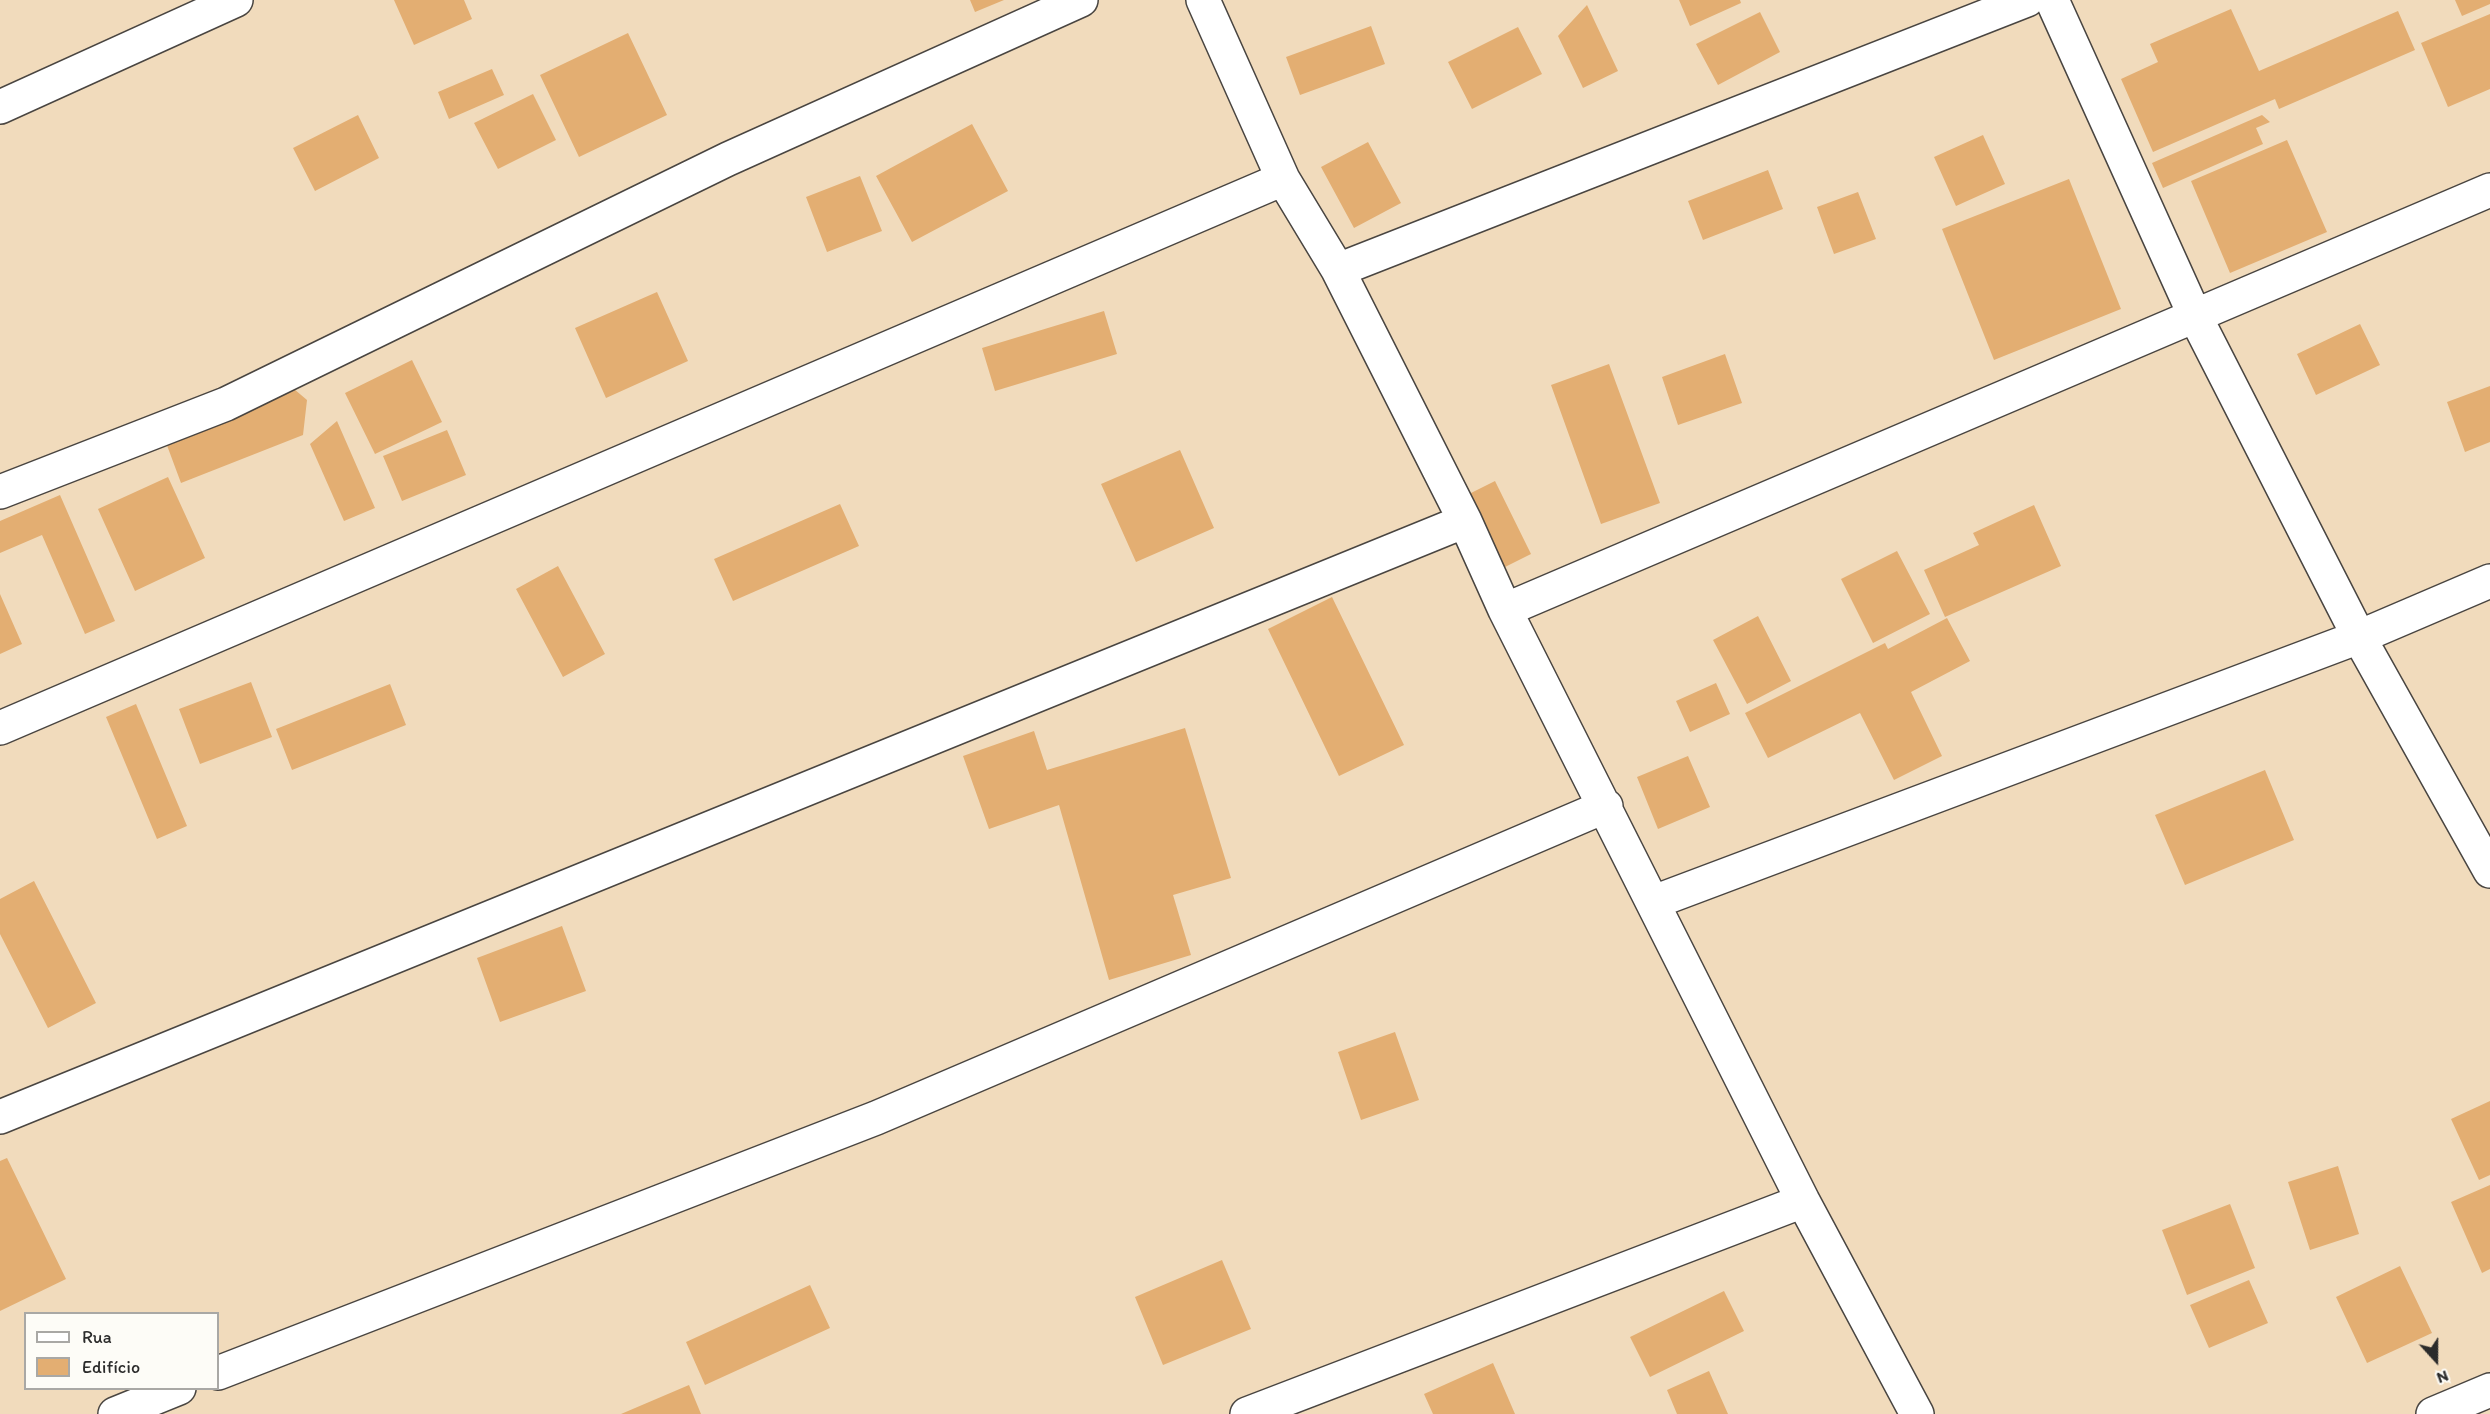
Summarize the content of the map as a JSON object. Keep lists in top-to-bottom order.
{
  "legend": ["Rua", "Edifício"],
  "north": "bottom"
}
